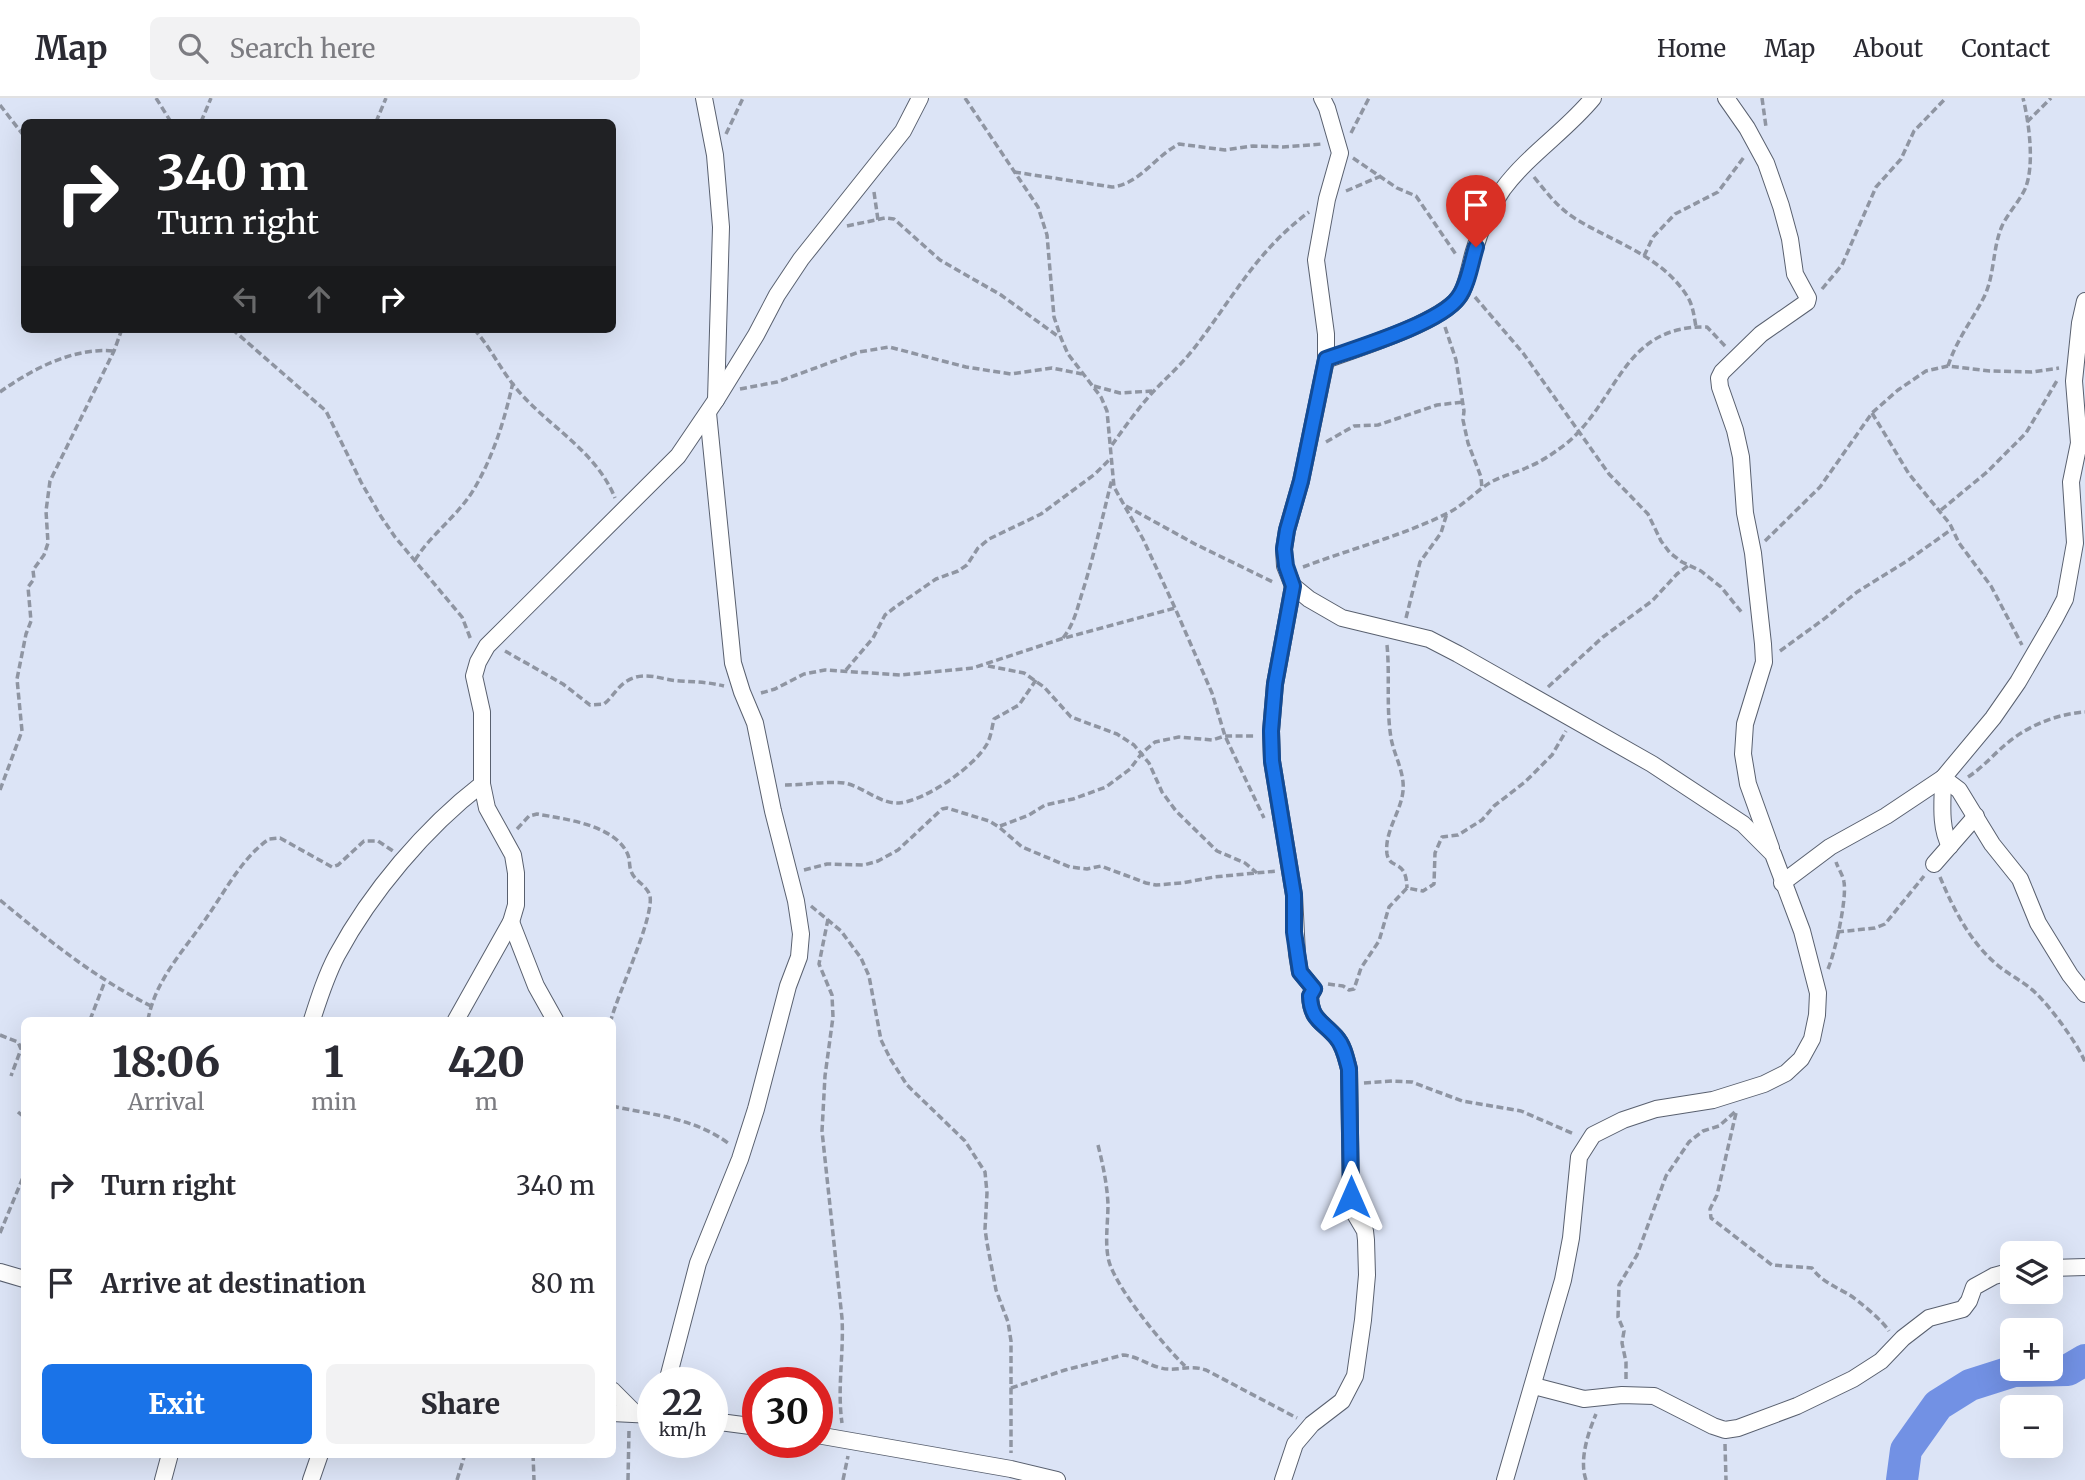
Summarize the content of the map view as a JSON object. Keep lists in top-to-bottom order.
{
  "page": {
    "header": "Map",
    "search": "Search here",
    "nav": [
      "Home",
      "Map",
      "About",
      "Contact"
    ],
    "turn": ["340 m", "Turn right"],
    "eta": [
      "18:06",
      "Arrival",
      "1",
      "min",
      "420",
      "m"
    ],
    "list": [
      {
        "name": "Turn right",
        "value": "340 m"
      },
      {
        "name": "Arrive at destination",
        "value": "80 m"
      }
    ],
    "map_buttons": ["+", "−"],
    "buttons": ["Exit", "Share"],
    "speed": "22 km/h",
    "limit": "30"
  }
}
